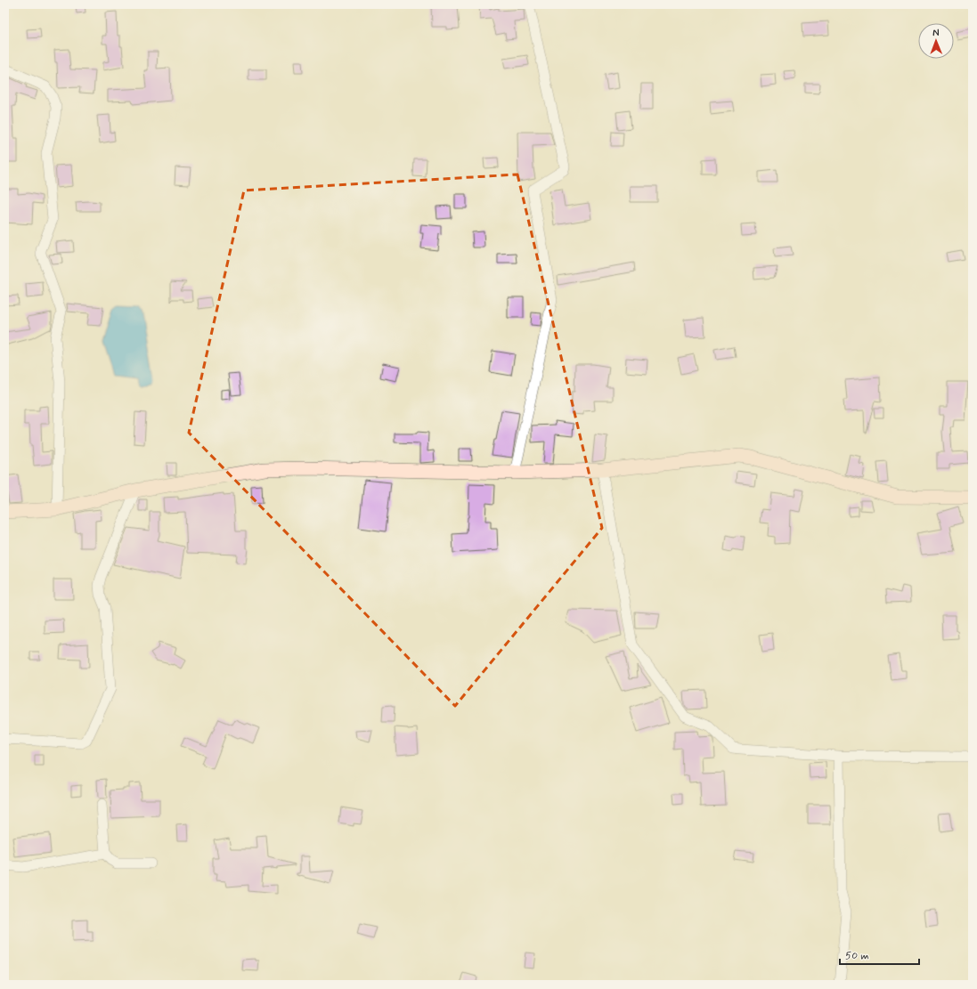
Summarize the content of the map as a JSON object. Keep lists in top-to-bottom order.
{
  "scale_bar": "50 m",
  "north": "top"
}
